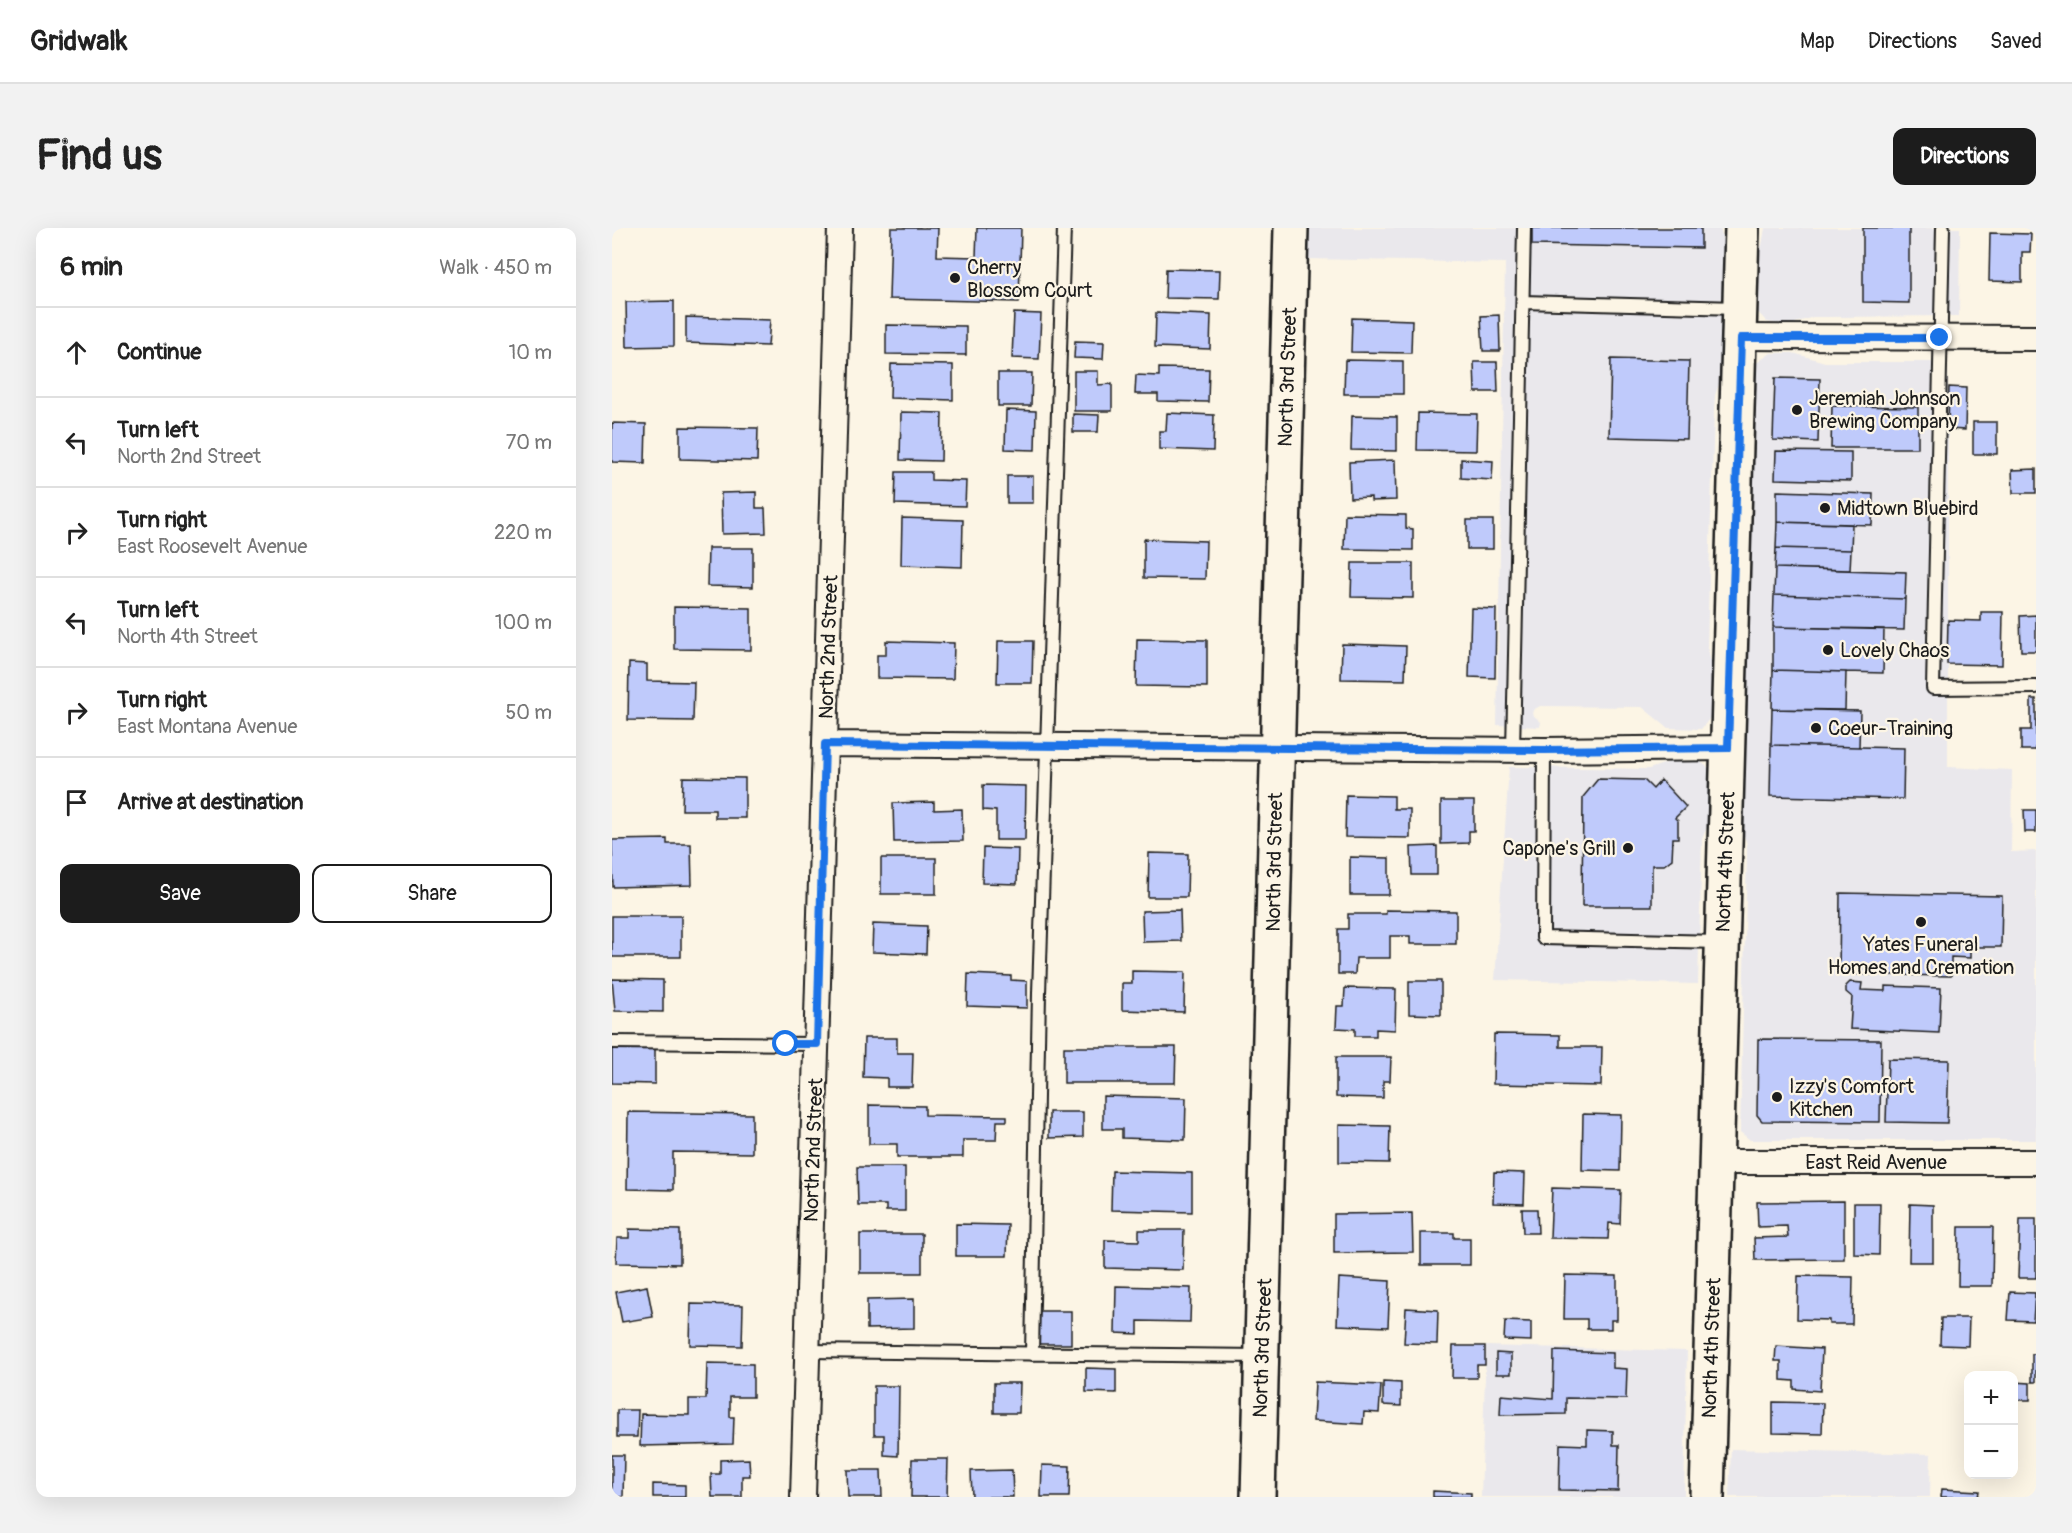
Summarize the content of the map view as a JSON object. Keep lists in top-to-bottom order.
{
  "streets": {
    "main road": ["North 3rd Street", "North 4th Street"],
    "street": ["North 2nd Street", "East Reid Avenue"]
  },
  "crossings": [
    ["North 4th Street", "East Reid Avenue"]
  ],
  "places": [
    "Cherry Blossom Court",
    "Jeremiah Johnson Brewing Company",
    "Midtown Bluebird",
    "Lovely Chaos",
    "Coeur-Training",
    "Capone's Grill",
    "Yates Funeral Homes and Cremation",
    "Izzy's Comfort Kitchen"
  ],
  "page": {
    "header": "Gridwalk",
    "nav": ["Map", "Directions", "Saved"],
    "buttons": [
      "Directions",
      ["Save", "Share"]
    ],
    "title": "Find us",
    "heading": ["6 min", "Walk · 450 m"],
    "list": [
      ["Continue", "10 m"],
      ["Turn left", "North 2nd Street", "70 m"],
      ["Turn right", "East Roosevelt Avenue", "220 m"],
      ["Turn left", "North 4th Street", "100 m"],
      ["Turn right", "East Montana Avenue", "50 m"],
      "Arrive at destination"
    ],
    "map_buttons": ["+", "−"]
  }
}
